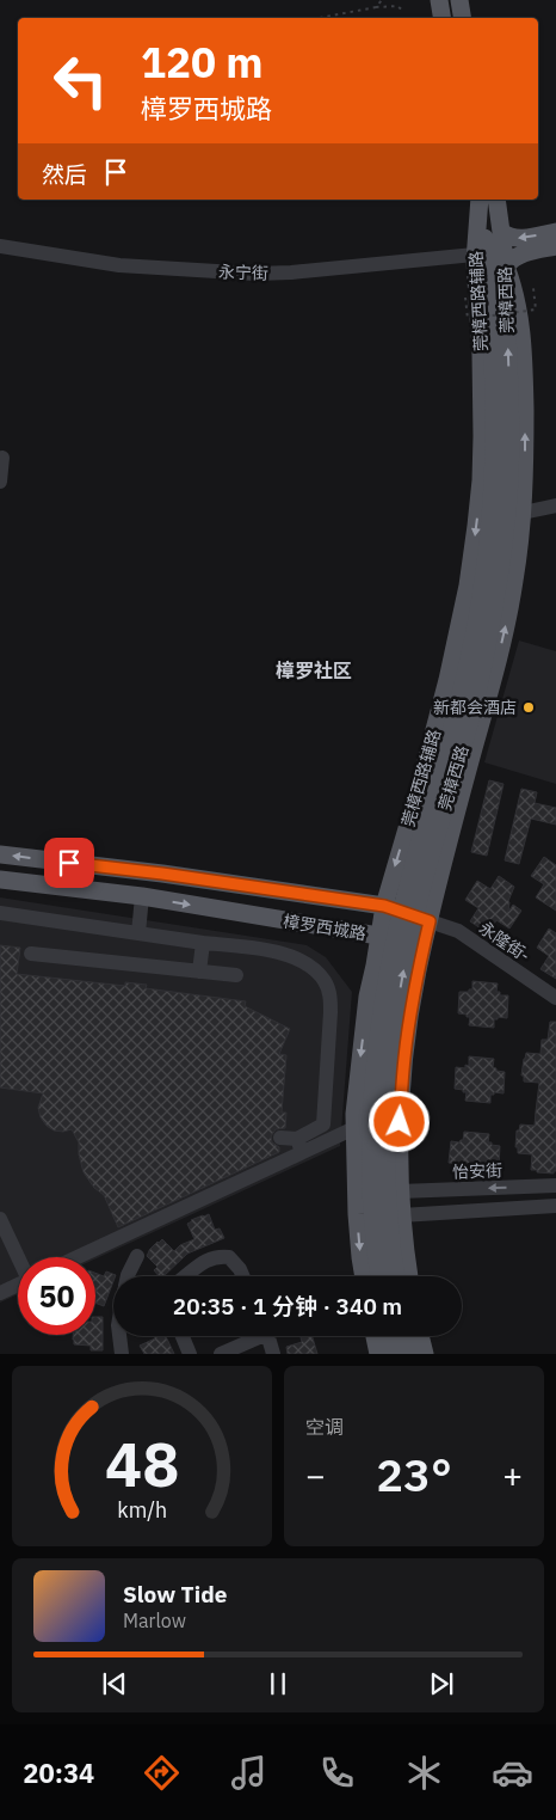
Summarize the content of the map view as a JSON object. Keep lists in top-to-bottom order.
{
  "streets": {
    "main road": ["莞樟西路", "莞樟西路辅路", "樟罗西城路"],
    "street": ["永宁街", "永隆街-", "怡安街"]
  },
  "crossings": [
    ["永宁街", "莞樟西路"],
    ["永宁街", "莞樟西路辅路"],
    ["莞樟西路", "莞樟西路辅路"],
    ["莞樟西路辅路", "樟罗西城路"],
    ["莞樟西路辅路", "永隆街-"],
    ["莞樟西路辅路", "怡安街"],
    ["樟罗西城路", "永隆街-"]
  ],
  "districts": ["樟罗社区"],
  "places": ["新都会酒店"],
  "page": {
    "turn": ["120 m", "樟罗西城路"],
    "then": "然后",
    "limit": "50",
    "trip": "20:35 · 1 分钟 · 340 m",
    "tile": "空调",
    "heat": ["−", "23°", "+"],
    "song": ["Slow Tide", "Marlow"],
    "tabs": "20:34",
    "gauge": ["48", "km/h"]
  }
}
